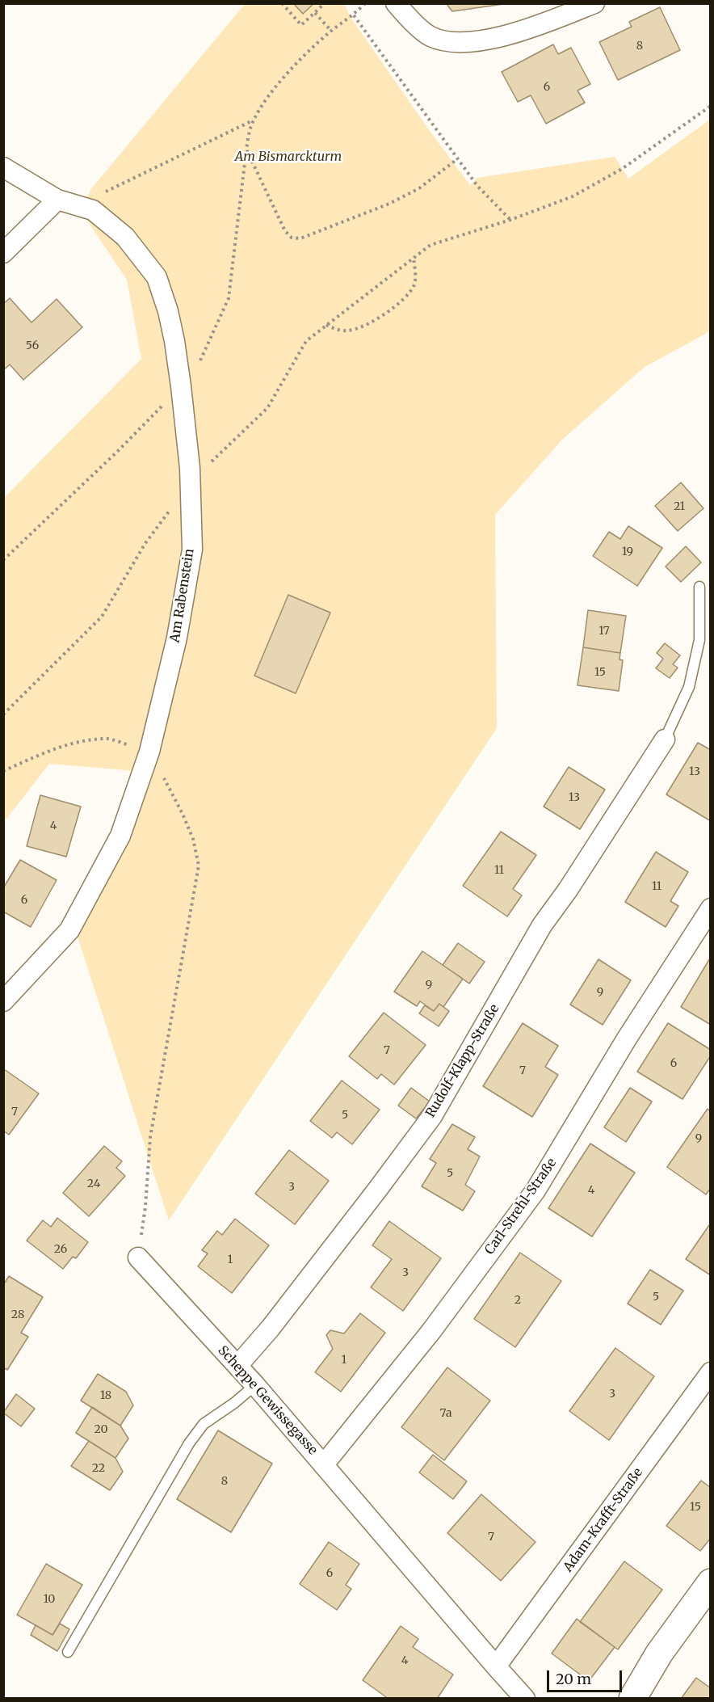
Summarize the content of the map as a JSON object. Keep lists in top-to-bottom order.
{
  "streets": {
    "street": [
      "Am Rabenstein",
      "Rudolf-Klapp-Straße",
      "Carl-Strehl-Straße",
      "Scheppe Gewissegasse",
      "Adam-Krafft-Straße"
    ]
  },
  "crossings": [
    ["Rudolf-Klapp-Straße", "Scheppe Gewissegasse"],
    ["Carl-Strehl-Straße", "Scheppe Gewissegasse"],
    ["Scheppe Gewissegasse", "Adam-Krafft-Straße"]
  ],
  "parks": ["Am Bismarckturm"],
  "house_numbers": [
    "8",
    "6",
    "56",
    "21",
    "19",
    "17",
    "15",
    "13",
    "13",
    "4",
    "11",
    "11",
    "6",
    "9",
    "9",
    "7",
    "6",
    "7",
    "7",
    "5",
    "9",
    "5",
    "24",
    "3",
    "4",
    "26",
    "1",
    "3",
    "5",
    "2",
    "28",
    "1",
    "3",
    "18",
    "7a",
    "20",
    "22",
    "8",
    "15",
    "7",
    "6",
    "10",
    "4"
  ],
  "scale_bar": "20 m"
}
